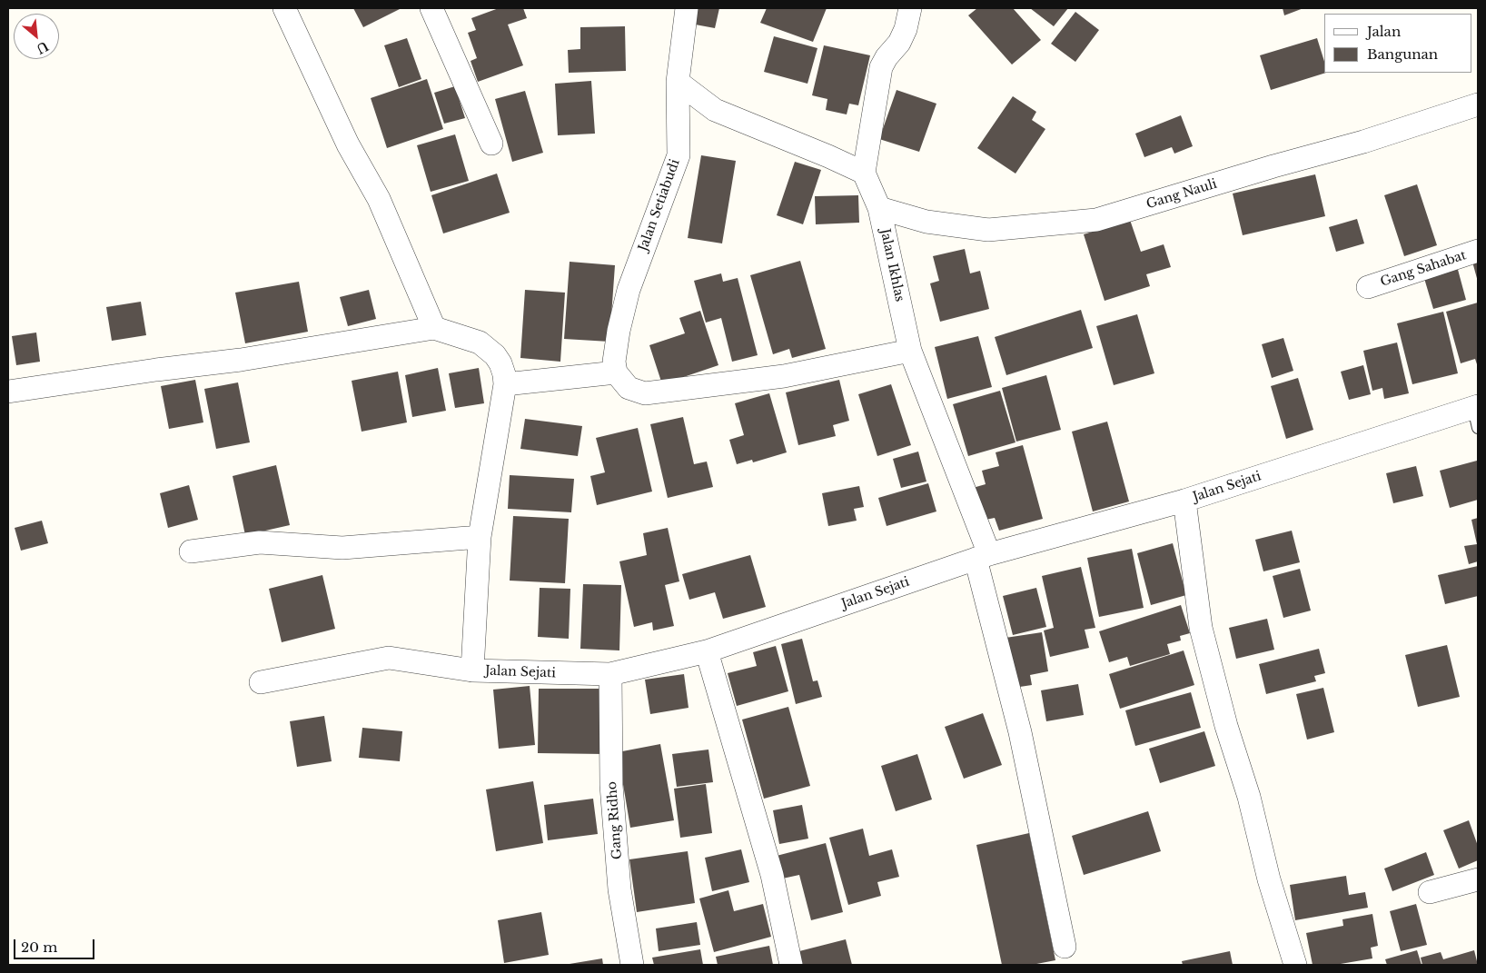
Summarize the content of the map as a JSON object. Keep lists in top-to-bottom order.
{
  "streets": {
    "street": [
      "Gang Nauli",
      "Jalan Setiabudi",
      "Jalan Ikhlas",
      "Gang Sahabat",
      "Jalan Sejati",
      "Gang Ridho"
    ]
  },
  "crossings": [
    ["Gang Nauli", "Jalan Ikhlas"],
    ["Jalan Ikhlas", "Jalan Sejati"],
    ["Jalan Sejati", "Gang Ridho"]
  ],
  "legend": ["Jalan", "Bangunan"],
  "scale_bar": "20 m",
  "north": "bottom right"
}
